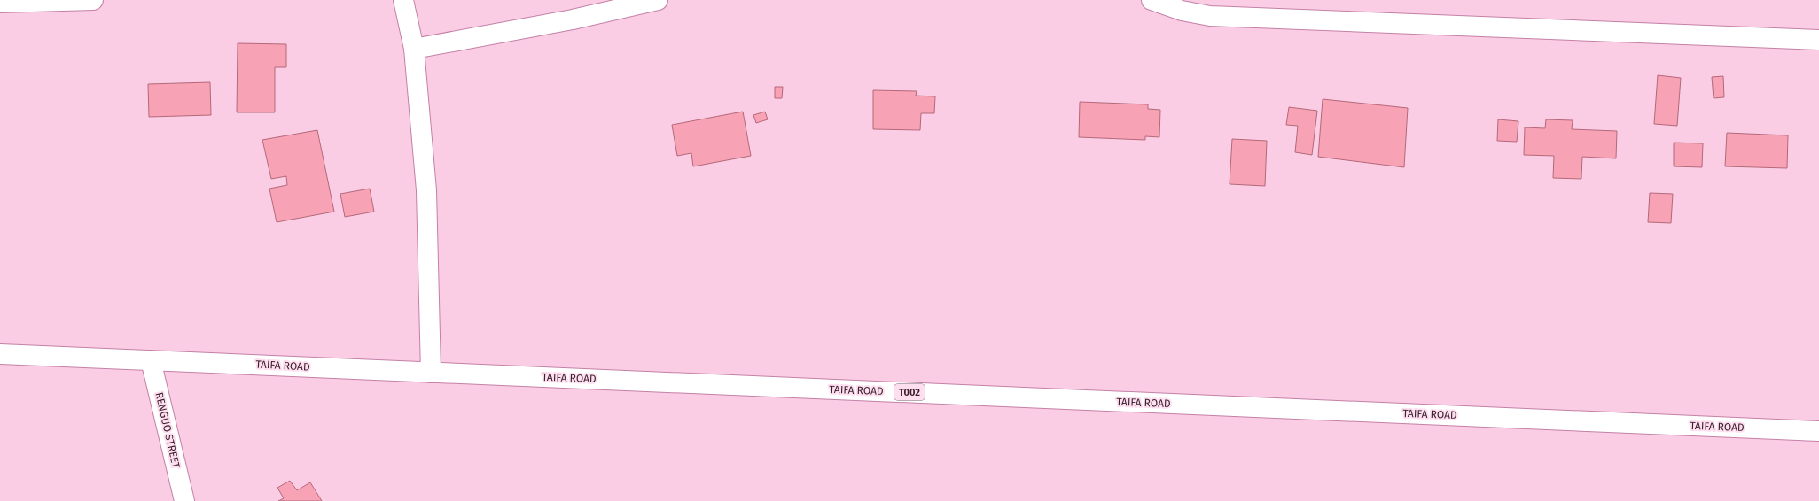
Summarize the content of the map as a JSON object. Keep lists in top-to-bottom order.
{
  "streets": {
    "main road": ["TAIFA ROAD", "T002", "RENGUO STREET"]
  },
  "crossings": [
    ["TAIFA ROAD", "RENGUO STREET"]
  ]
}
